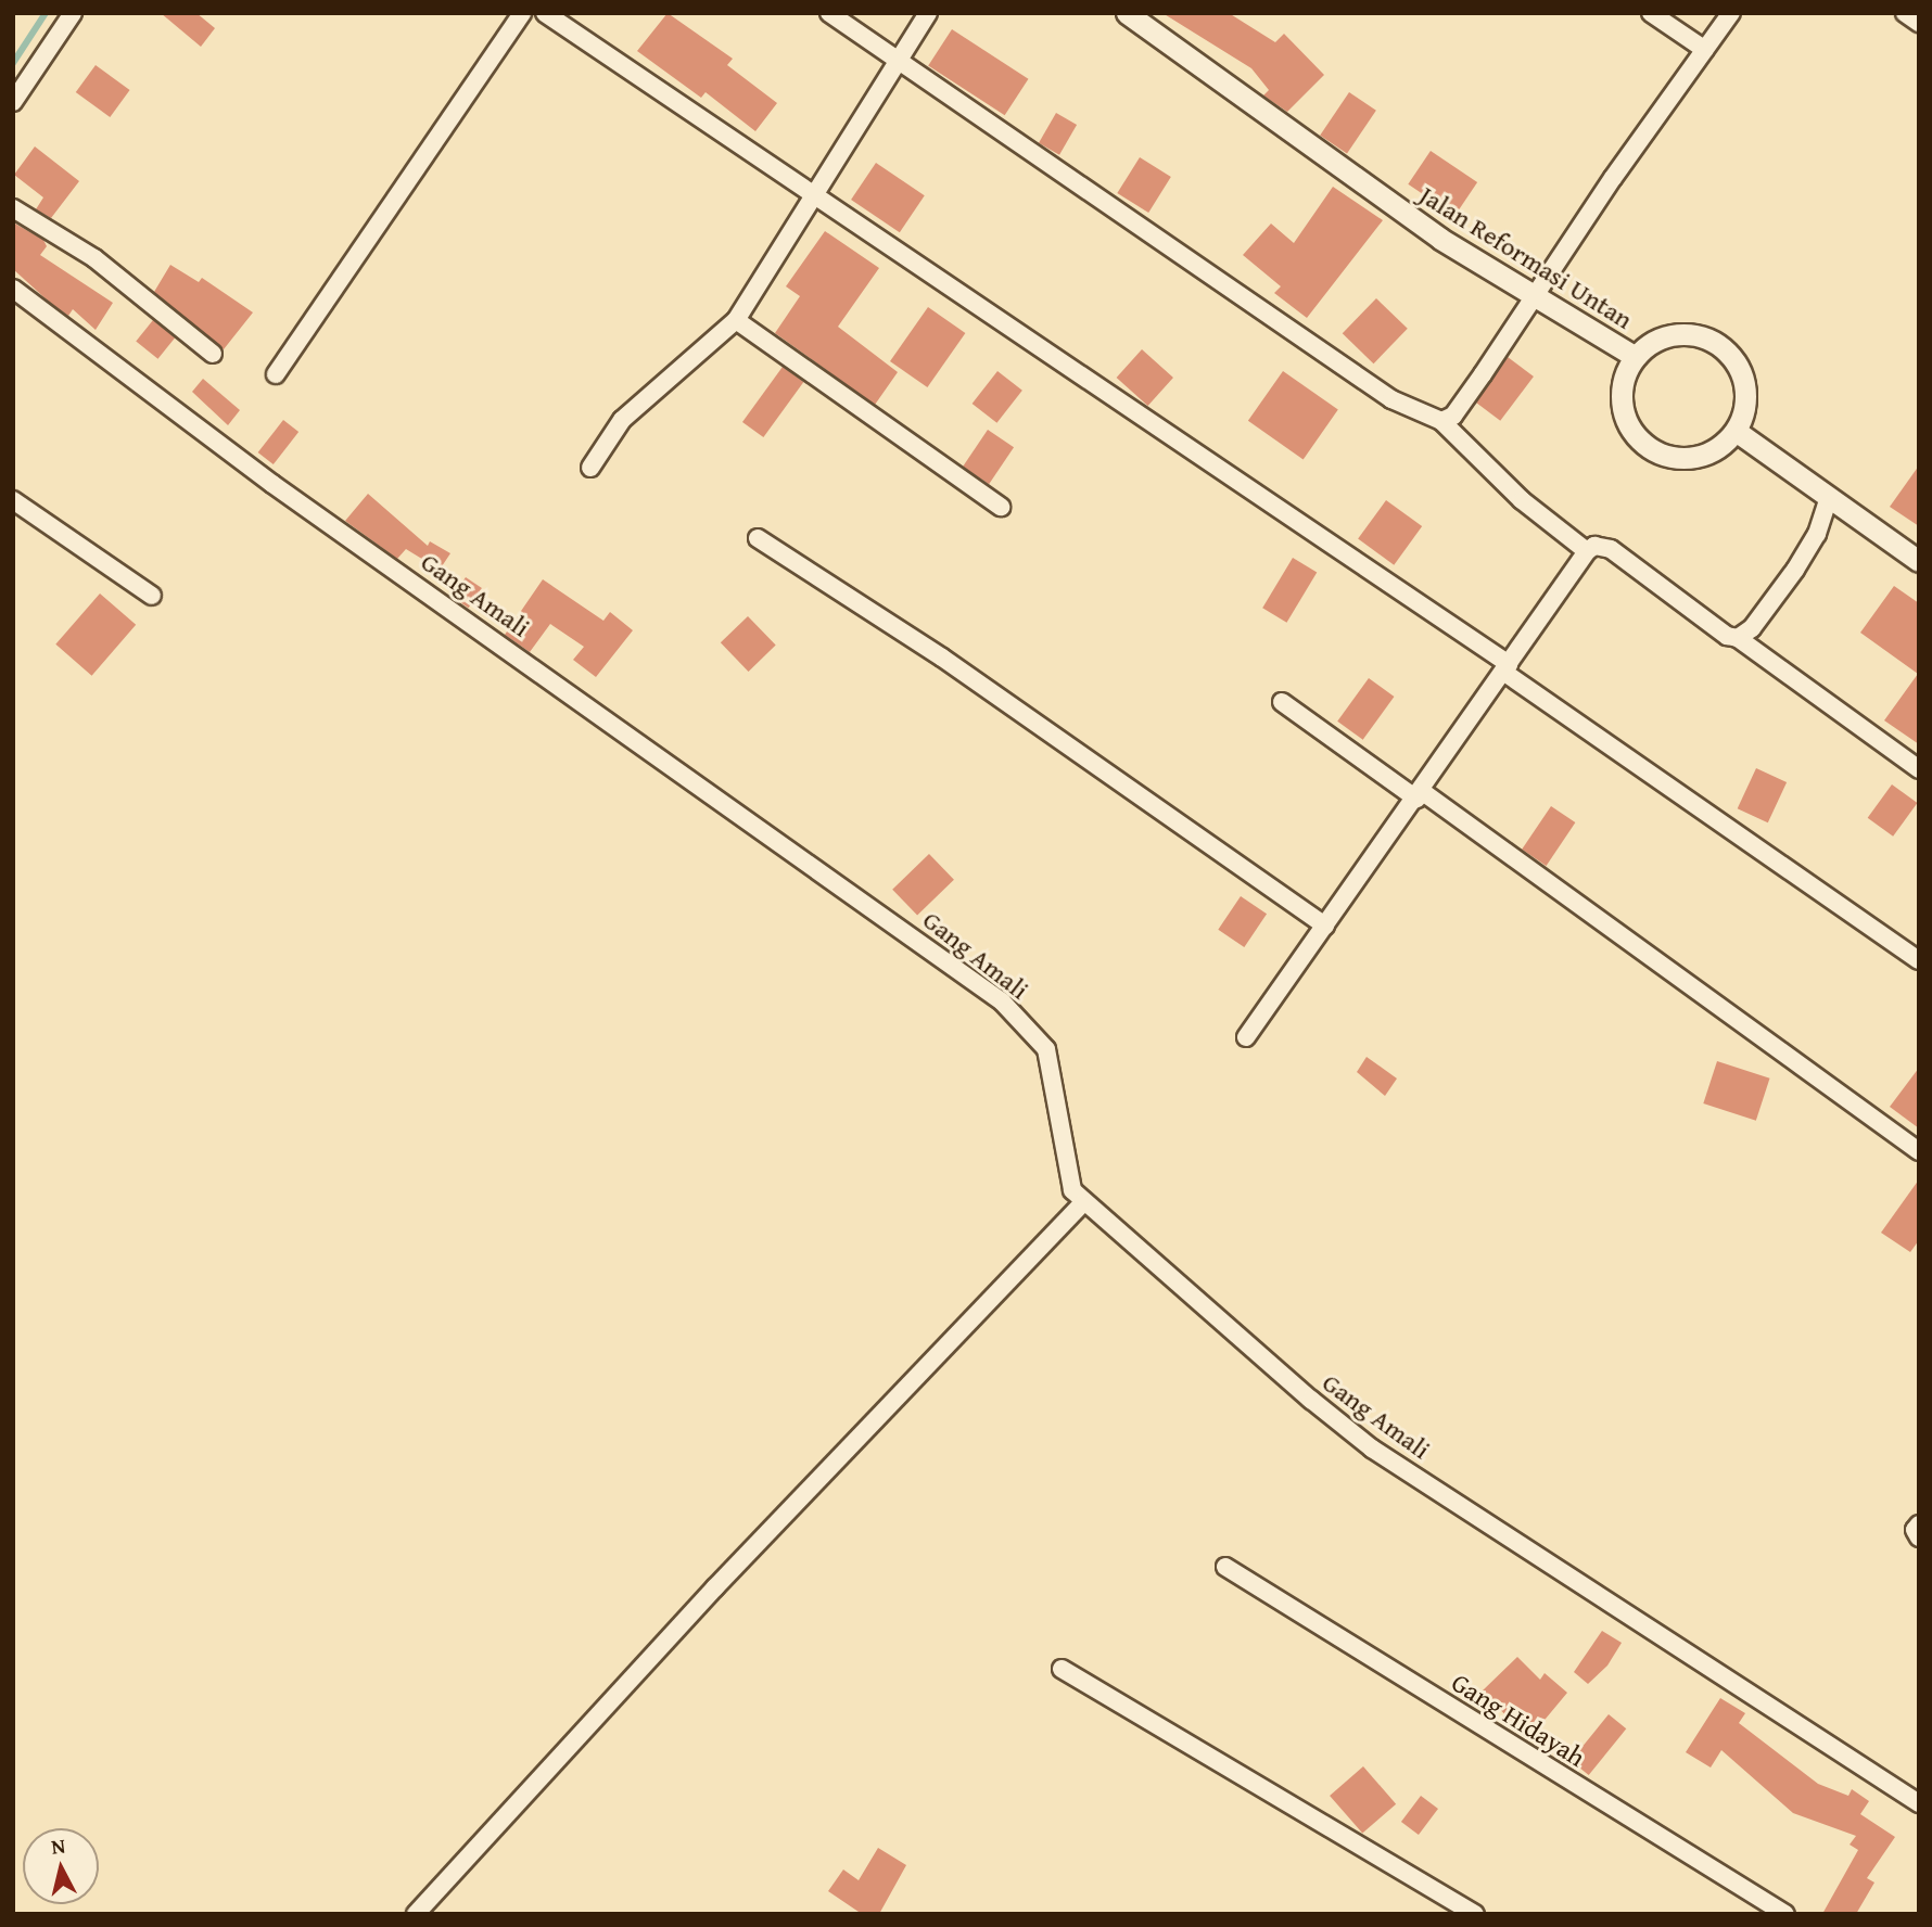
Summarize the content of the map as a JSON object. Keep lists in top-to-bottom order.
{
  "streets": {
    "street": ["Jalan Reformasi Untan", "Gang Amali", "Gang Hidayah"]
  },
  "north": "top"
}
